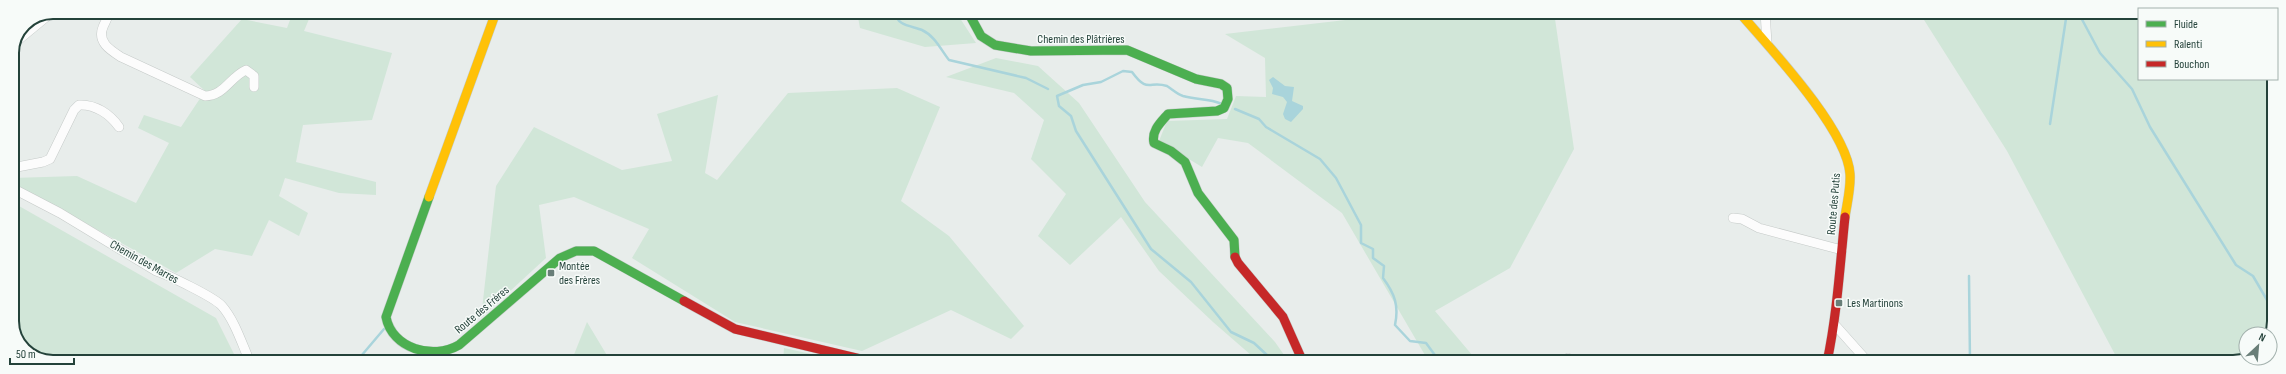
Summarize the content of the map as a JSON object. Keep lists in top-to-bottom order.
{
  "streets": {
    "street": [
      "Chemin des Plâtrières",
      "Route des Putis",
      "Chemin des Marres",
      "Route des Frères"
    ]
  },
  "places": {
    "transit": ["Montée des Frères", "Les Martinons"]
  },
  "legend": ["Fluide", "Ralenti", "Bouchon"],
  "scale_bar": "50 m",
  "north": "top right"
}
